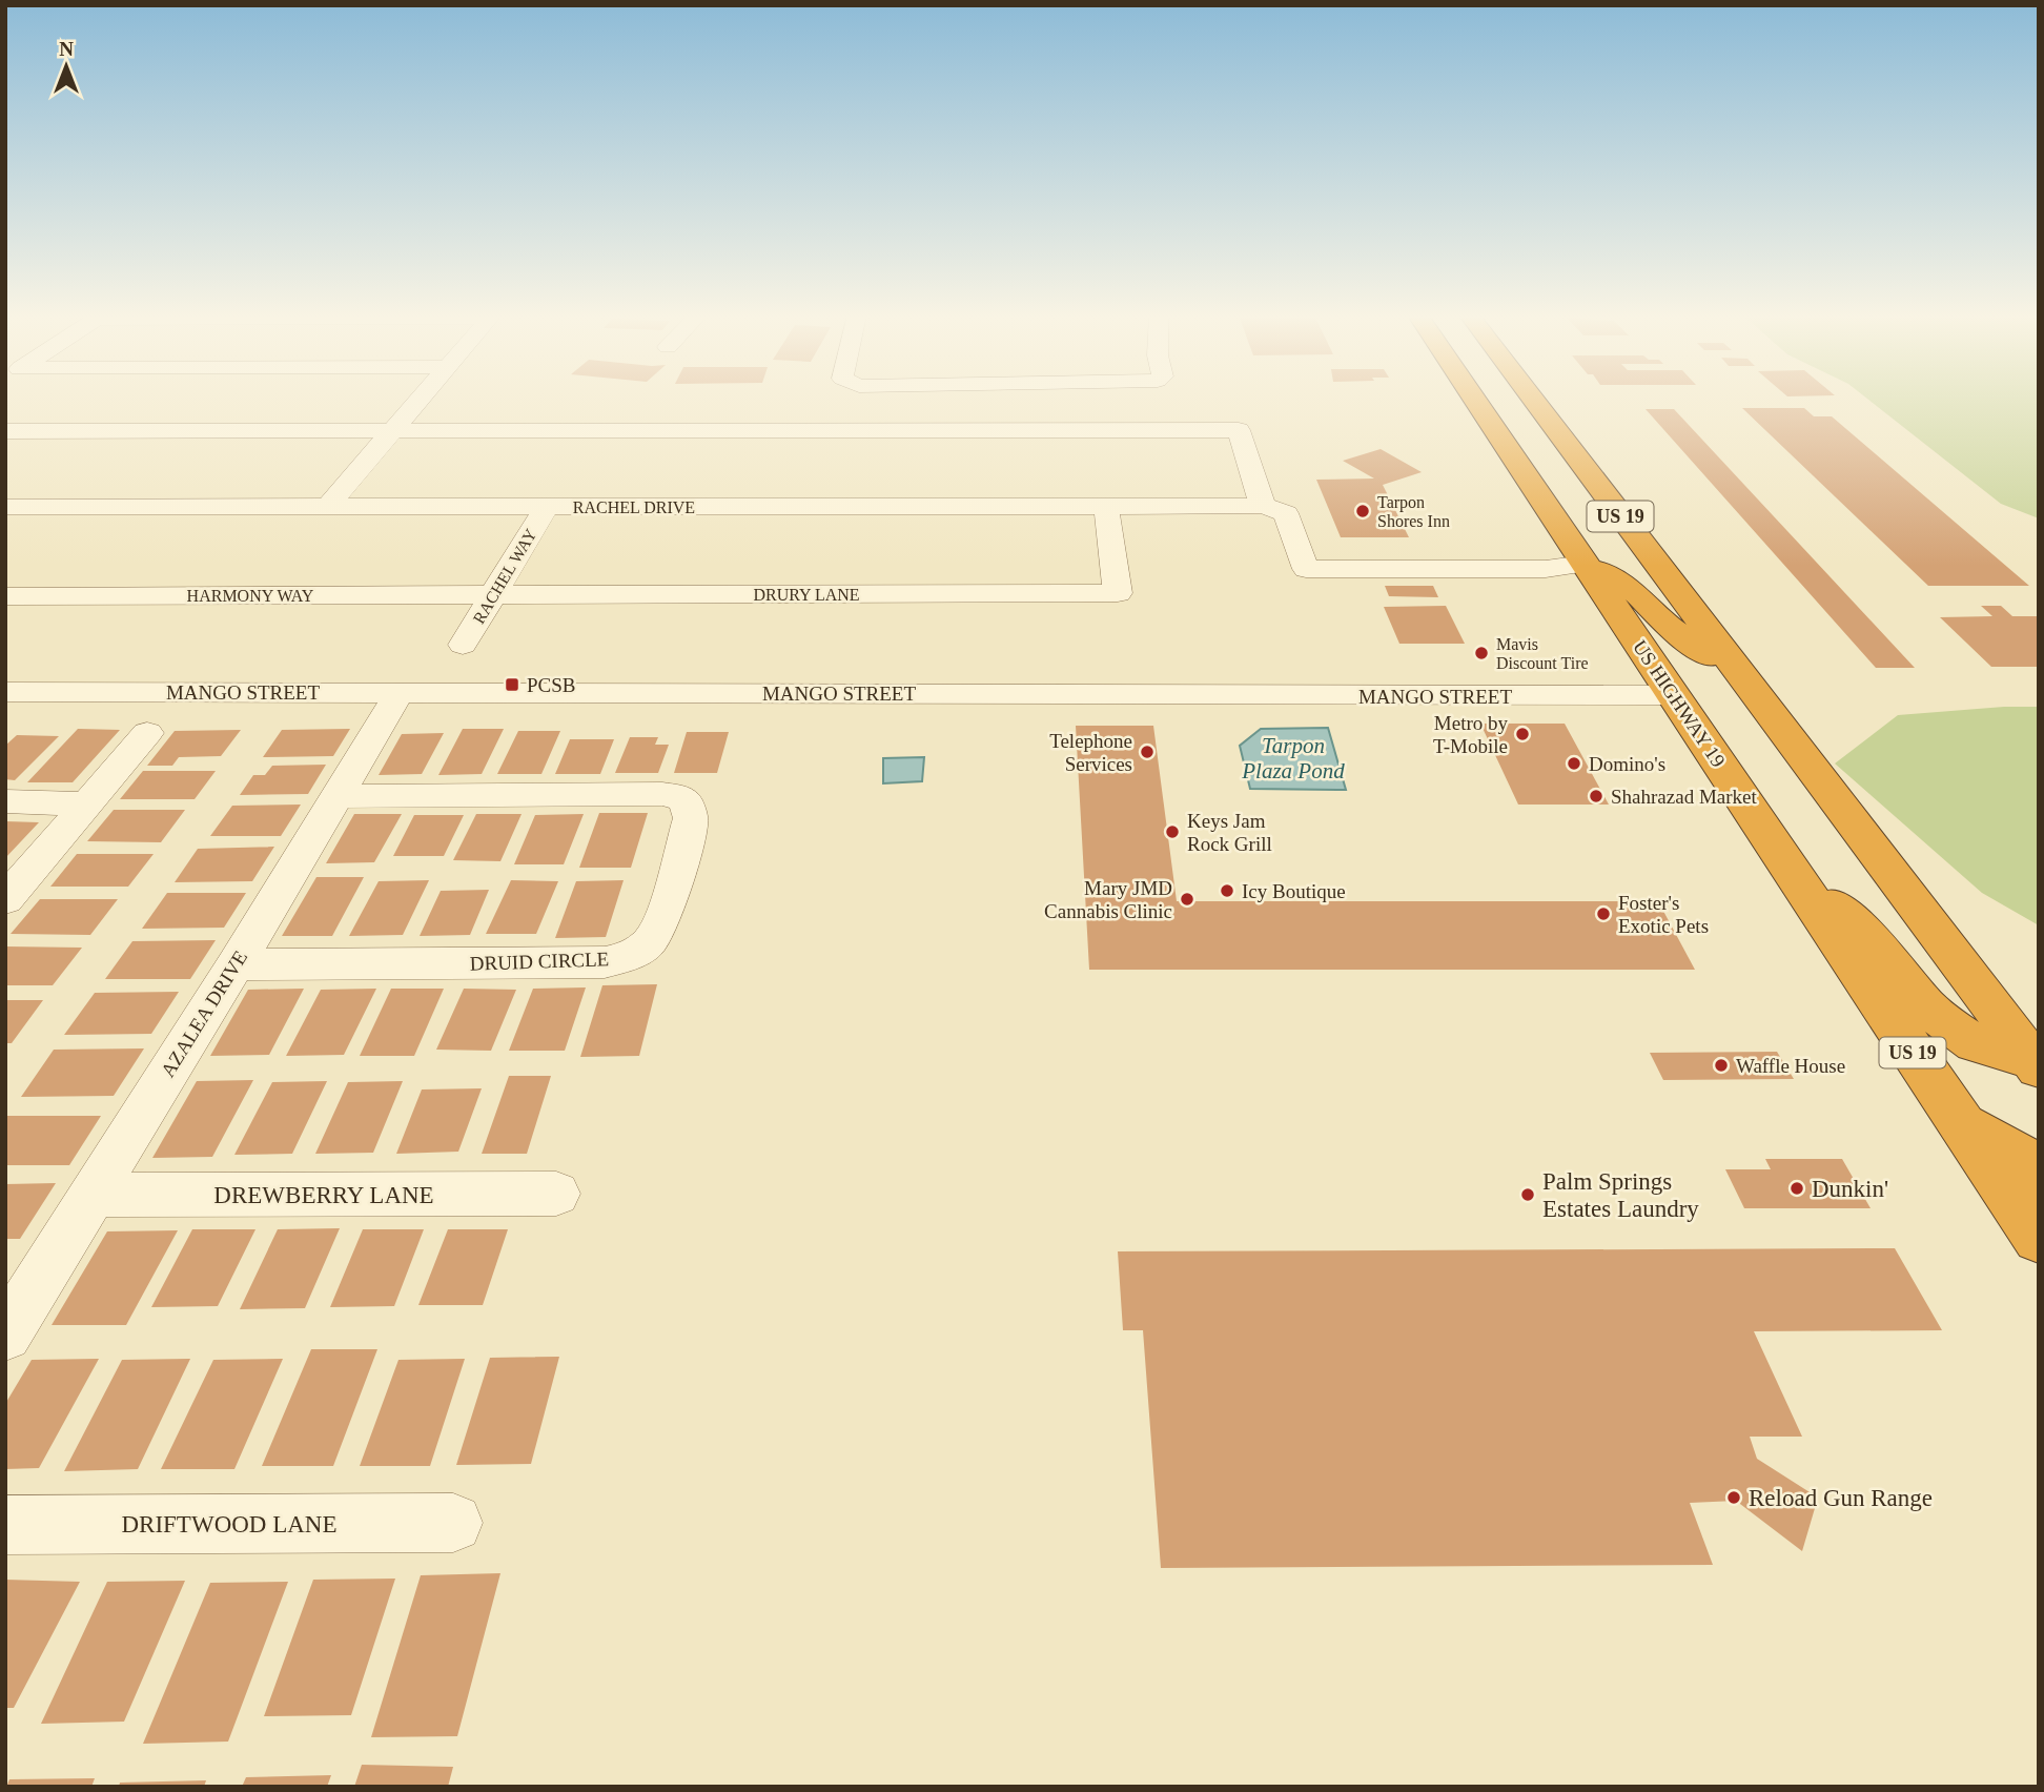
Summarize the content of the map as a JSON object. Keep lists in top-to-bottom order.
{
  "streets": {
    "highway": ["US 19", "US HIGHWAY 19"],
    "street": [
      "RACHEL DRIVE",
      "RACHEL WAY",
      "DRURY LANE",
      "HARMONY WAY",
      "MANGO STREET",
      "DRUID CIRCLE",
      "AZALEA DRIVE",
      "DREWBERRY LANE",
      "DRIFTWOOD LANE"
    ]
  },
  "crossings": [
    ["RACHEL DRIVE", "RACHEL WAY"],
    ["RACHEL DRIVE", "DRURY LANE"],
    ["RACHEL WAY", "DRURY LANE"],
    ["RACHEL WAY", "HARMONY WAY"],
    ["DRURY LANE", "HARMONY WAY"],
    ["MANGO STREET", "US HIGHWAY 19"],
    ["MANGO STREET", "AZALEA DRIVE"],
    ["DRUID CIRCLE", "AZALEA DRIVE"],
    ["AZALEA DRIVE", "DREWBERRY LANE"]
  ],
  "water": ["Tarpon Plaza Pond"],
  "places": {
    "other": [
      "Tarpon Shores Inn",
      "Mavis Discount Tire",
      "Metro by T-Mobile",
      "Telephone Services",
      "Domino's",
      "Shahrazad Market",
      "Keys Jam Rock Grill",
      "Icy Boutique",
      "Mary JMD Cannabis Clinic",
      "Foster's Exotic Pets",
      "Waffle House",
      "Dunkin'",
      "Palm Springs Estates Laundry",
      "Reload Gun Range"
    ],
    "transit": ["PCSB"]
  },
  "north": "top"
}
